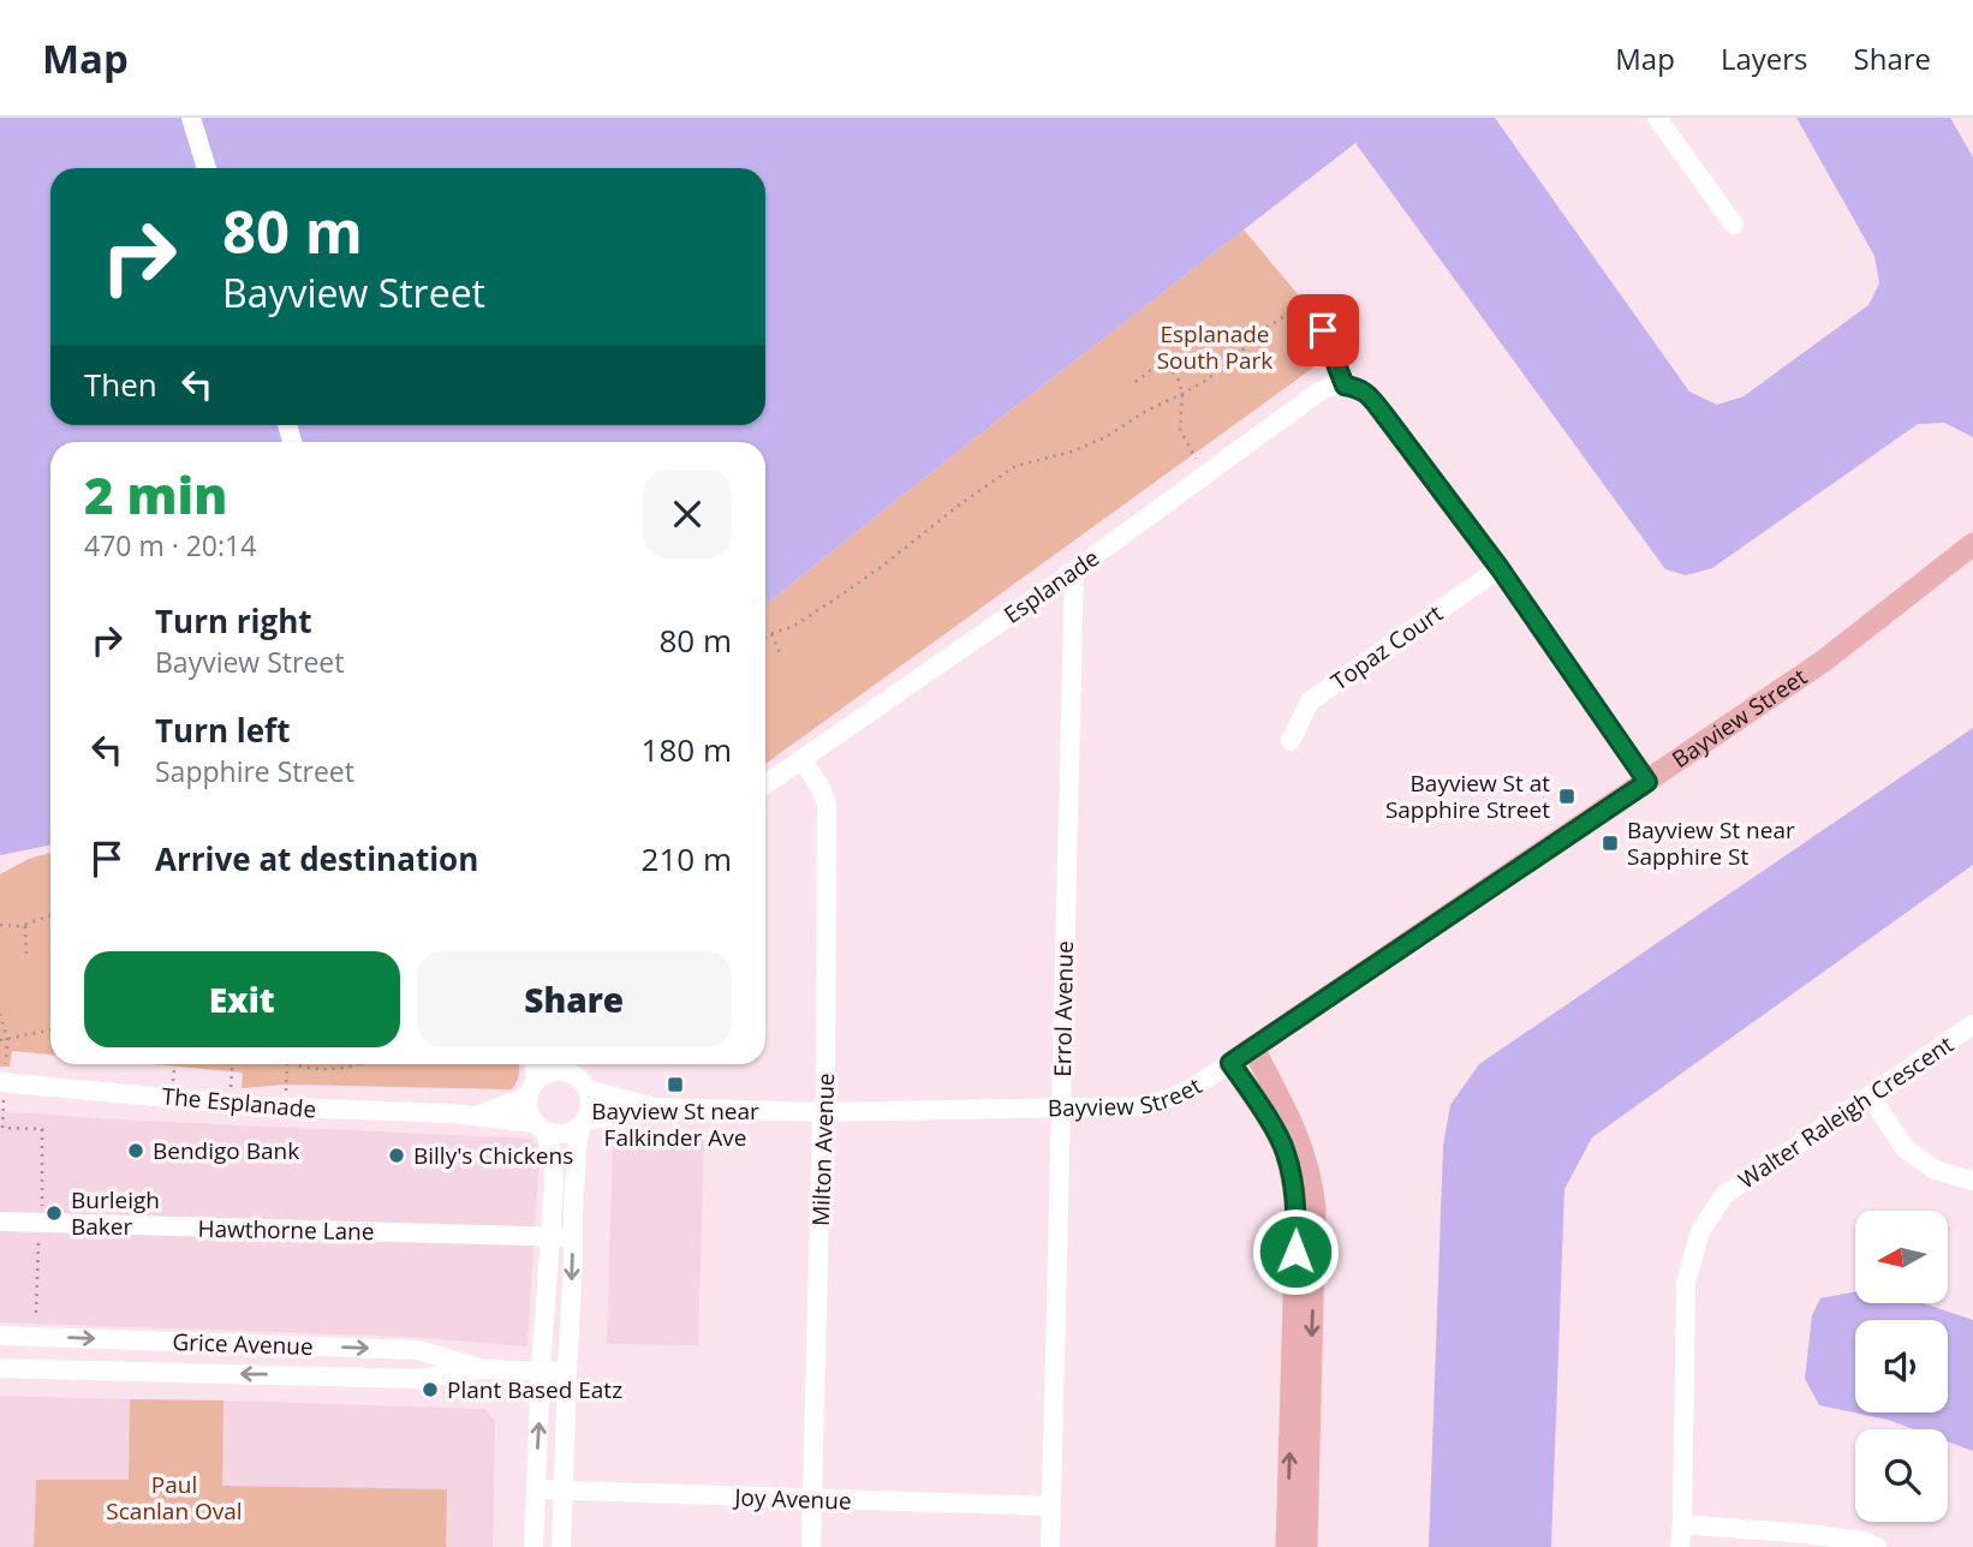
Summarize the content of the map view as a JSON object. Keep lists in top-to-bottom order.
{
  "streets": {
    "main road": ["Bayview Street"],
    "street": [
      "Esplanade",
      "Topaz Court",
      "Errol Avenue",
      "The Esplanade",
      "Walter Raleigh Crescent",
      "Milton Avenue",
      "Hawthorne Lane",
      "Grice Avenue",
      "Joy Avenue"
    ]
  },
  "crossings": [
    ["Esplanade", "Errol Avenue"],
    ["Esplanade", "Milton Avenue"],
    ["Bayview Street", "Errol Avenue"],
    ["Bayview Street", "Milton Avenue"],
    ["Errol Avenue", "Joy Avenue"],
    ["Milton Avenue", "Joy Avenue"]
  ],
  "parks": ["Esplanade South Park", "Paul Scanlan Oval"],
  "places": {
    "transit": ["Bayview St at Sapphire Street", "Bayview St near Sapphire St", "Bayview St near Falkinder Ave"],
    "other": [
      "Bendigo Bank",
      "Billy's Chickens",
      "Burleigh Baker",
      "Plant Based Eatz"
    ]
  },
  "north": "left",
  "page": {
    "header": "Map",
    "nav": ["Map", "Layers", "Share"],
    "turn": ["80 m", "Bayview Street"],
    "then": "Then",
    "heading": ["2 min", "470 m · 20:14"],
    "list": [
      {
        "name": "Turn right",
        "note": "Bayview Street",
        "value": "80 m"
      },
      {
        "name": "Turn left",
        "note": "Sapphire Street",
        "value": "180 m"
      },
      {
        "name": "Arrive at destination",
        "value": "210 m"
      }
    ],
    "buttons": ["Exit", "Share"]
  }
}
